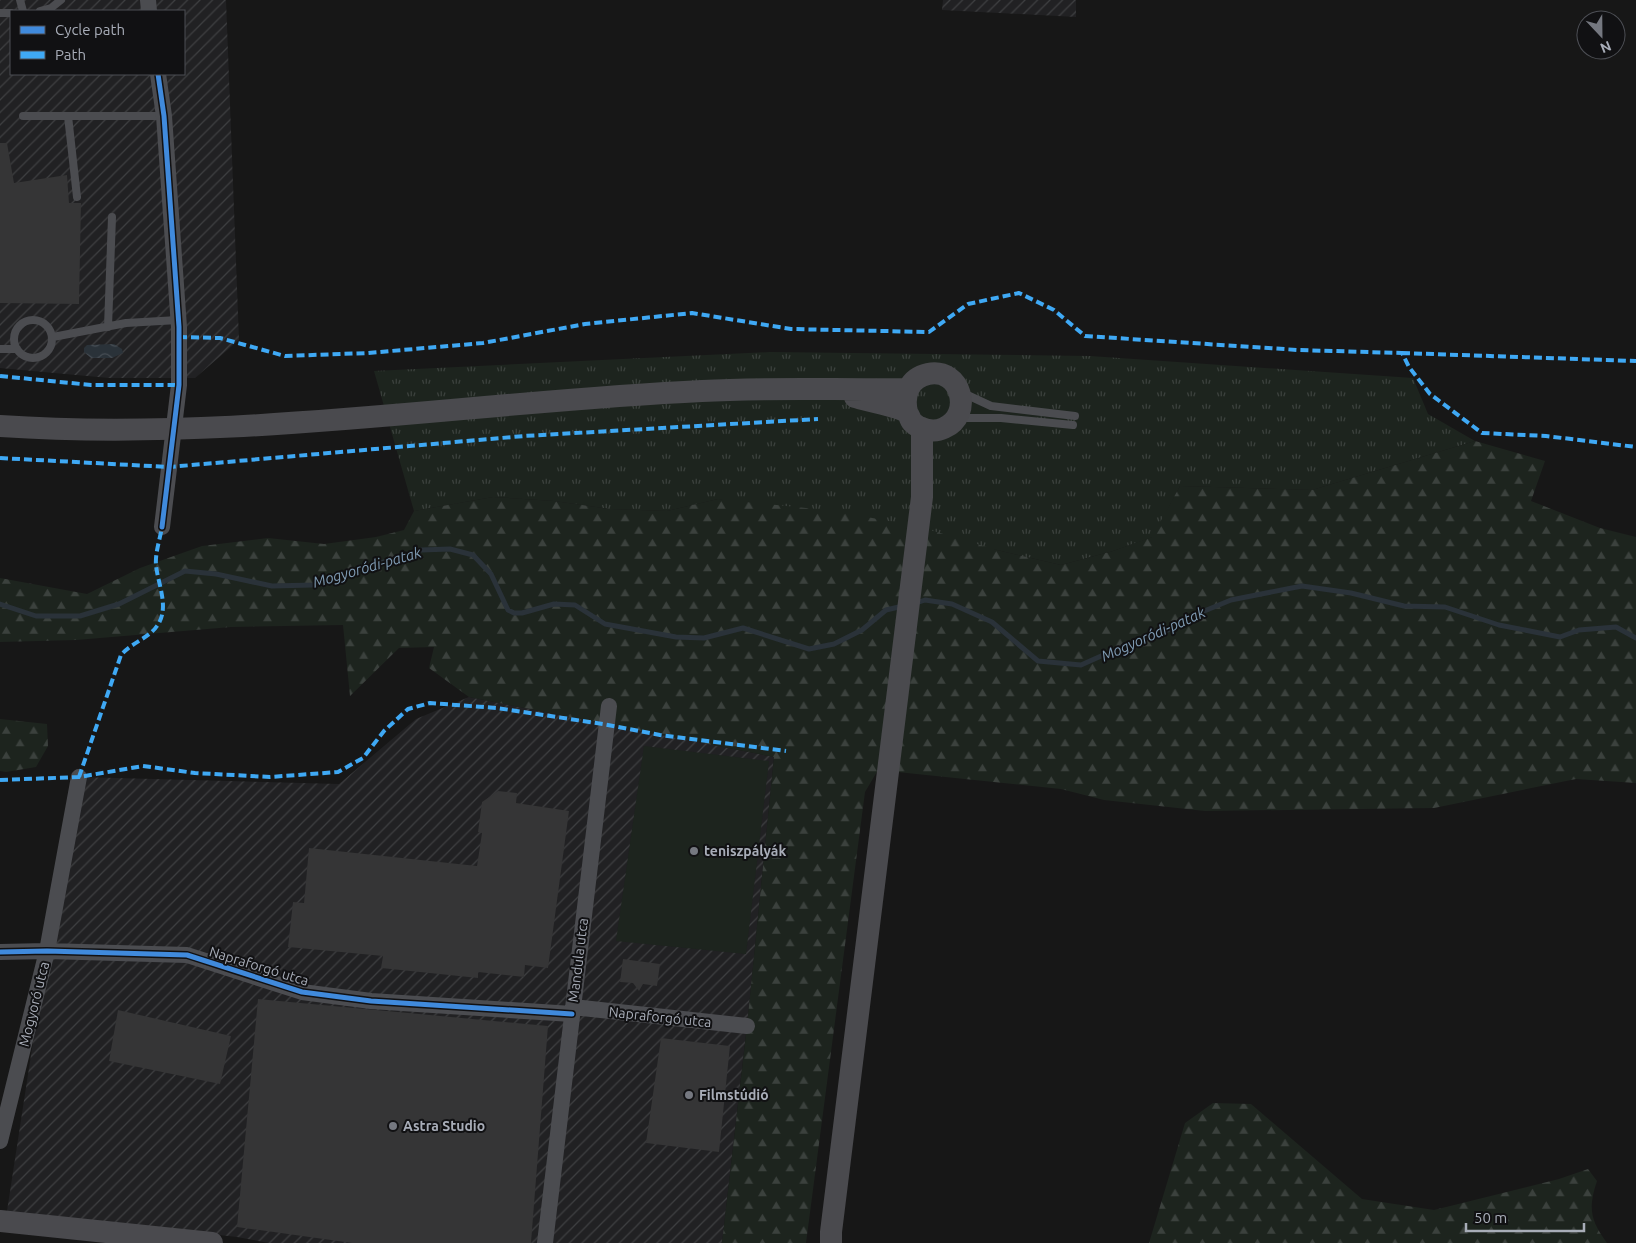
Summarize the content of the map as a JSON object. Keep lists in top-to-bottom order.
{
  "streets": {
    "street": ["Mandula utca", "Napraforgó utca", "Mogyoró utca"]
  },
  "crossings": [
    ["Mandula utca", "Napraforgó utca"],
    ["Napraforgó utca", "Mogyoró utca"]
  ],
  "water": ["Mogyoródi-patak"],
  "places": ["teniszpályák", "Filmstúdió", "Astra Studio"],
  "legend": ["Cycle path", "Path"],
  "scale_bar": "50 m",
  "north": "bottom"
}
